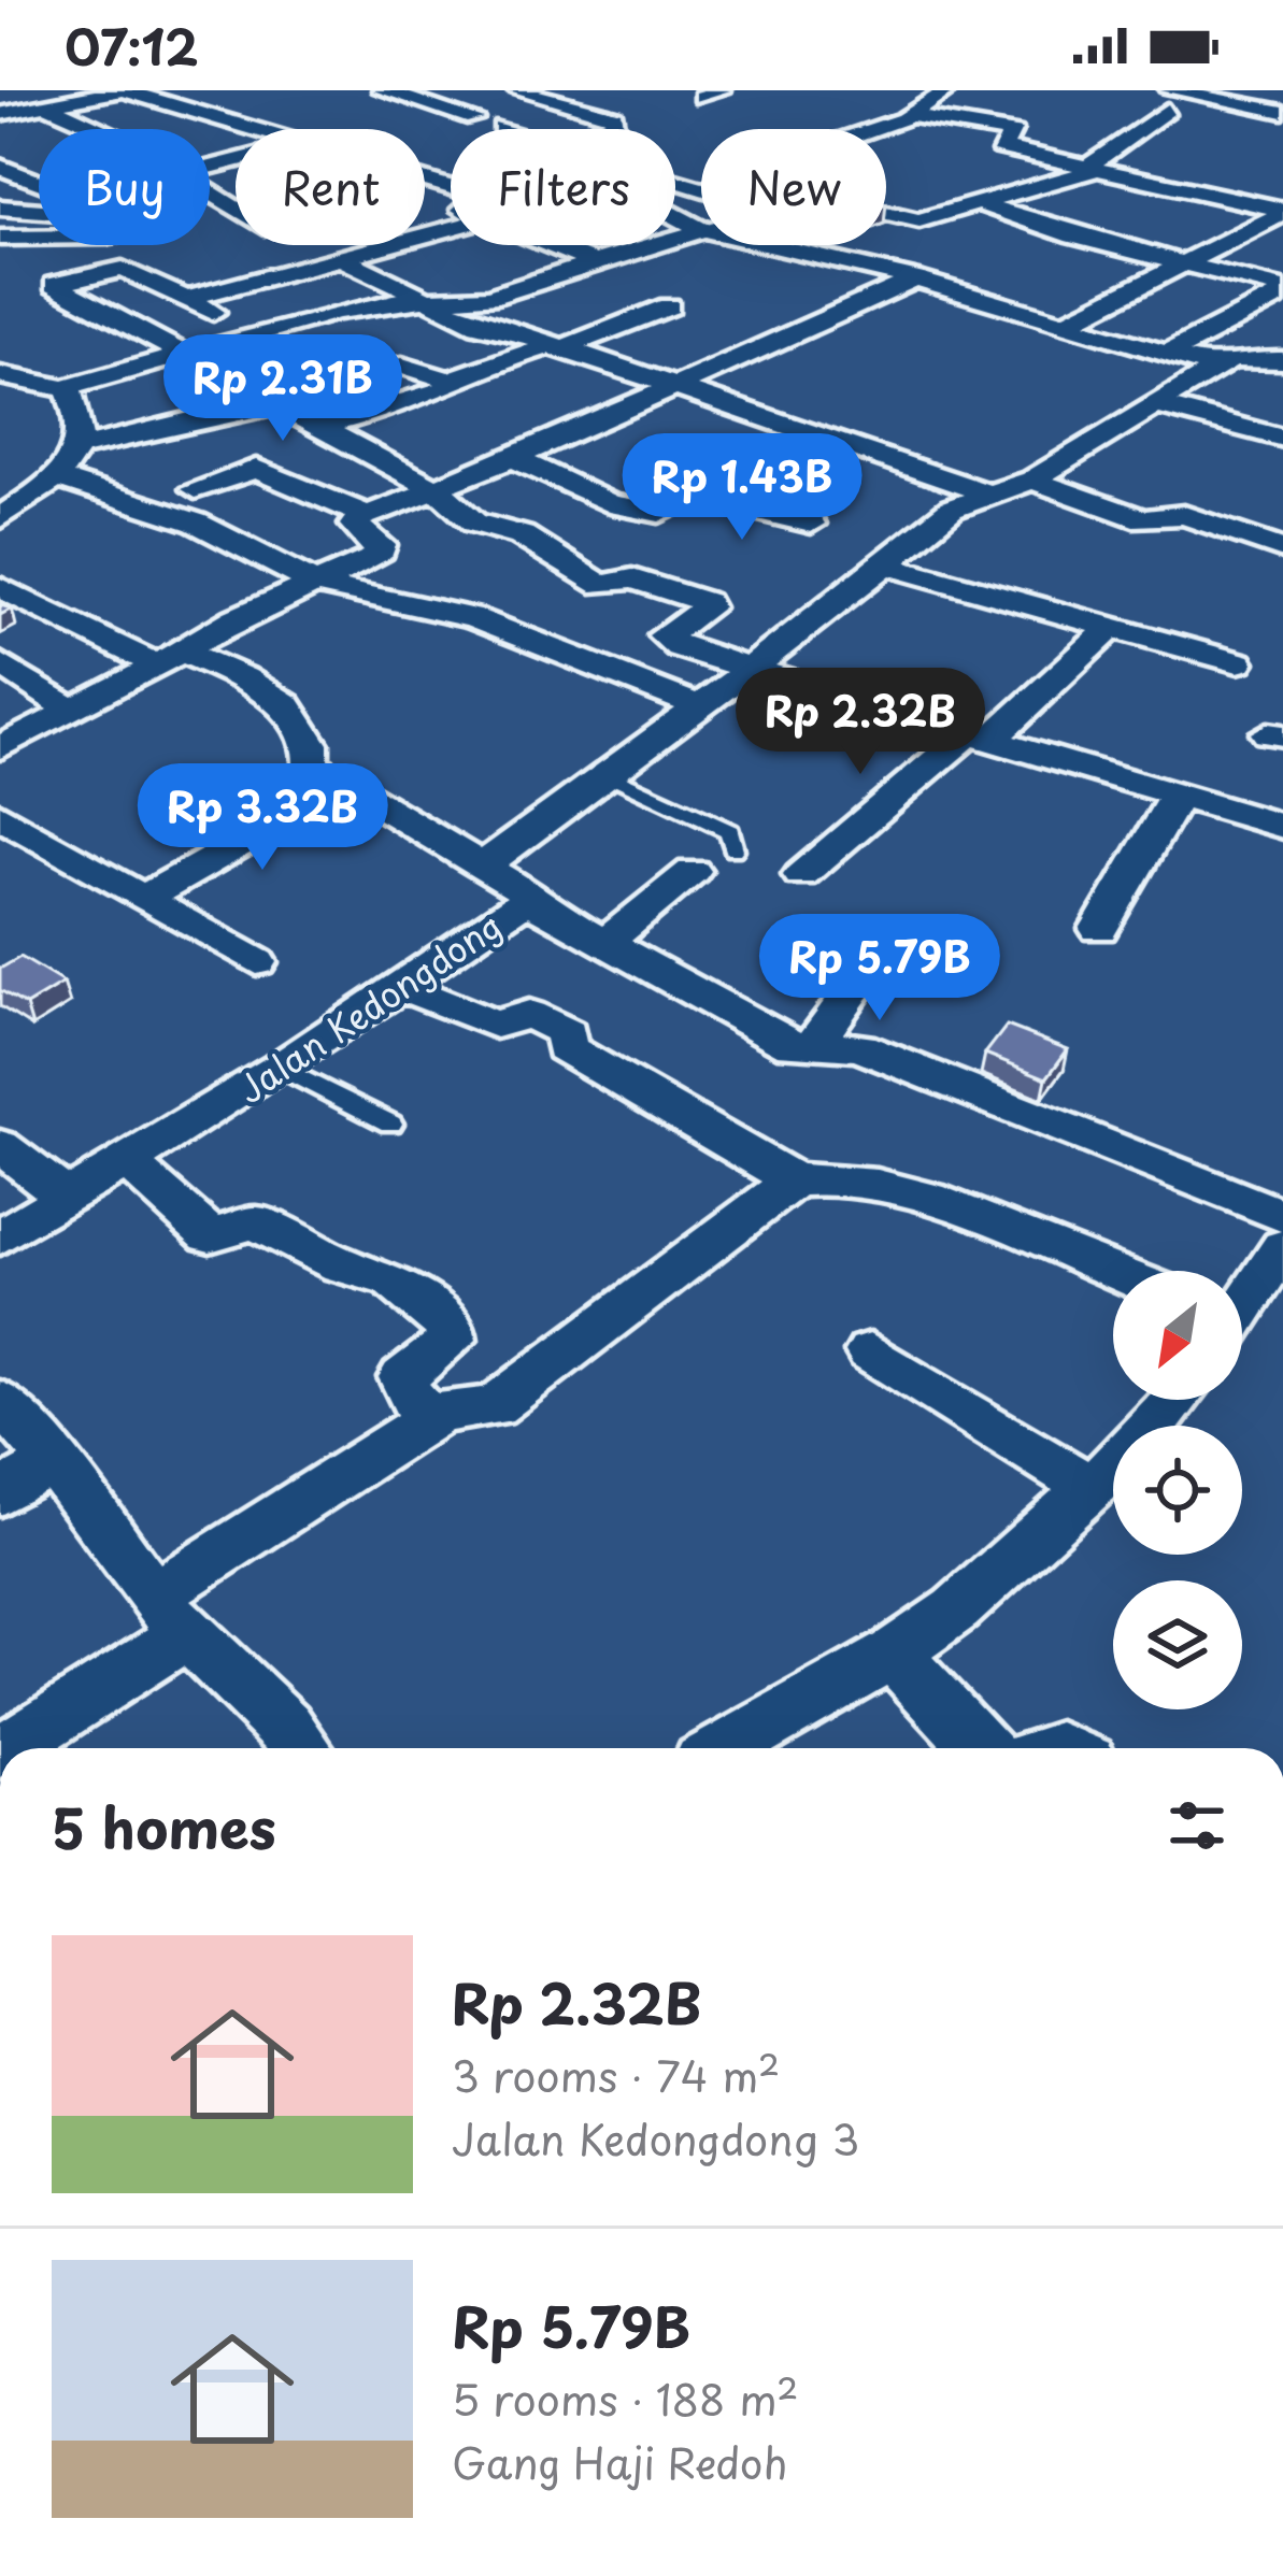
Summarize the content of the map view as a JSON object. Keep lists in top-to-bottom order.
{
  "streets": {
    "street": ["Jalan Kedongdong"]
  },
  "north": "bottom left",
  "page": {
    "status": "07:12",
    "chip": [
      "Buy",
      "Rent",
      "Filters",
      "New"
    ],
    "price": [
      "Rp 2.31B",
      "Rp 1.43B",
      "Rp 2.32B",
      "Rp 3.32B",
      "Rp 5.79B"
    ],
    "heading": "5 homes",
    "list": [
      {
        "name": "Rp 2.32B",
        "note": "3 rooms · 74 m² · Jalan Kedongdong 3"
      },
      {
        "name": "Rp 5.79B",
        "note": "5 rooms · 188 m² · Gang Haji Redoh"
      }
    ]
  }
}
